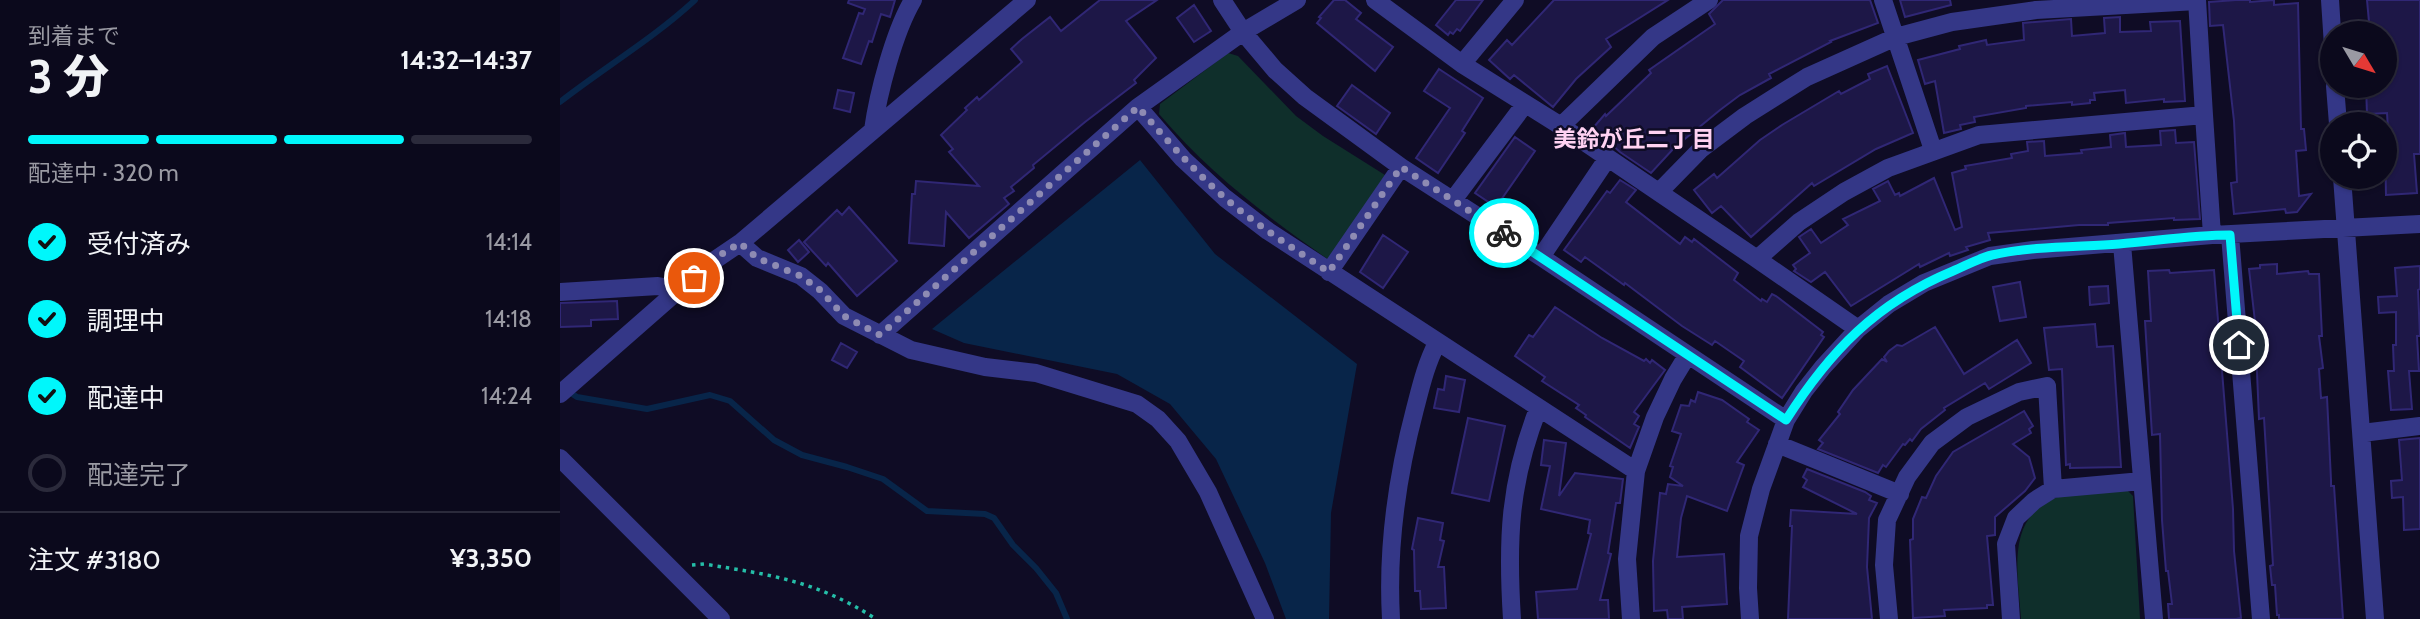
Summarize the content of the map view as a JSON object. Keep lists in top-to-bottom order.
{
  "districts": ["美鈴が丘二丁目"],
  "north": "bottom right",
  "page": {
    "heading": ["3 分", "到着まで", "14:32–14:37"],
    "panel": ["注文 #3180", "¥3,350"],
    "bar": "配達中 · 320 m",
    "list": [
      ["受付済み", "14:14"],
      ["調理中", "14:18"],
      ["配達中", "14:24"],
      "配達完了"
    ]
  }
}
